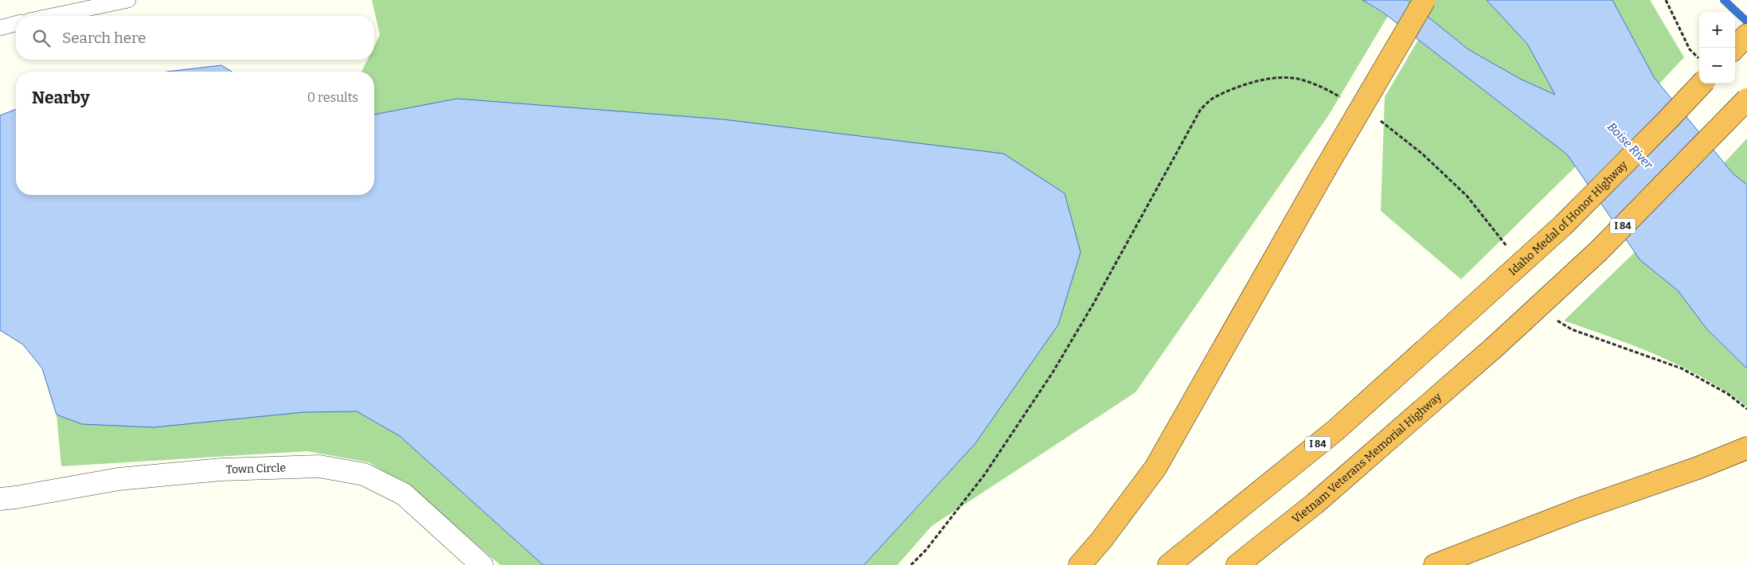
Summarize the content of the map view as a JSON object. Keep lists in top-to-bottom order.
{
  "streets": {
    "highway": ["Idaho Medal of Honor Highway", "I 84", "Vietnam Veterans Memorial Highway"],
    "street": ["Town Circle"]
  },
  "water": ["Boise River"],
  "page": {
    "map_buttons": ["+", "−"],
    "search": "Search here",
    "heading": ["Nearby", "0 results"]
  }
}
